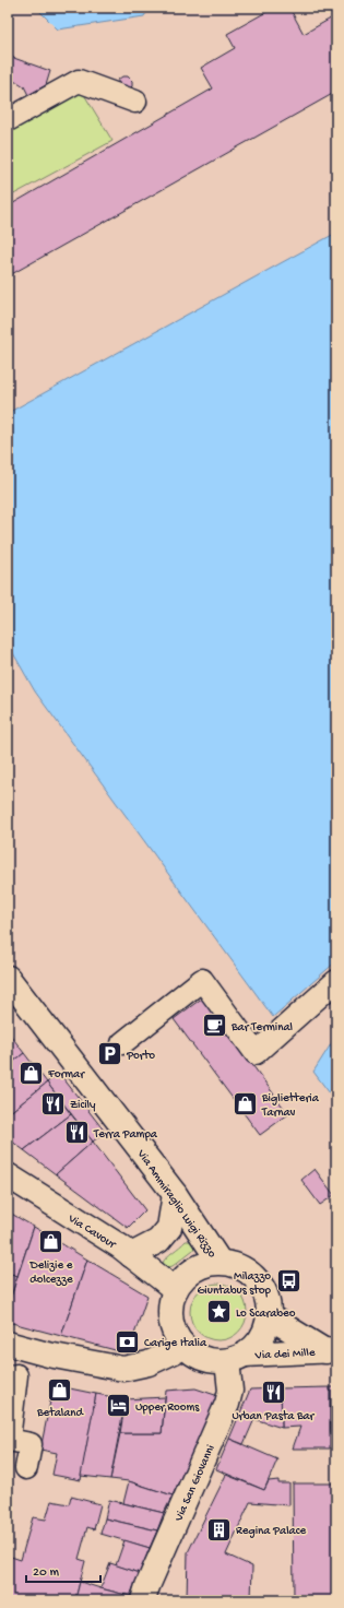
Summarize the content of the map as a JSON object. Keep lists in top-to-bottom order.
{
  "streets": {
    "main road": [
      "Via Ammiraglio Luigi Rizzo",
      "Via Cavour",
      "Via dei Mille",
      "Via San Giovanni"
    ]
  },
  "crossings": [
    ["Via Ammiraglio Luigi Rizzo", "Via Cavour"],
    ["Via Ammiraglio Luigi Rizzo", "Via dei Mille"],
    ["Via Ammiraglio Luigi Rizzo", "Via San Giovanni"],
    ["Via Cavour", "Via dei Mille"],
    ["Via Cavour", "Via San Giovanni"],
    ["Via dei Mille", "Via San Giovanni"]
  ],
  "places": {
    "cafe": ["Bar Terminal"],
    "parking": ["Porto"],
    "shop": [
      "Formar",
      "Biglietteria Tarnav",
      "Delizie e dolcezze",
      "Betaland"
    ],
    "restaurant": ["Zicily", "Terra Pampa", "Urban Pasta Bar"],
    "bus stop": ["Milazzo Giuntabus stop"],
    "place": ["Lo Scarabeo"],
    "bank": ["Carige Italia"],
    "hotel": ["Upper Rooms"],
    "building": ["Regina Palace"]
  },
  "scale_bar": "20 m"
}
